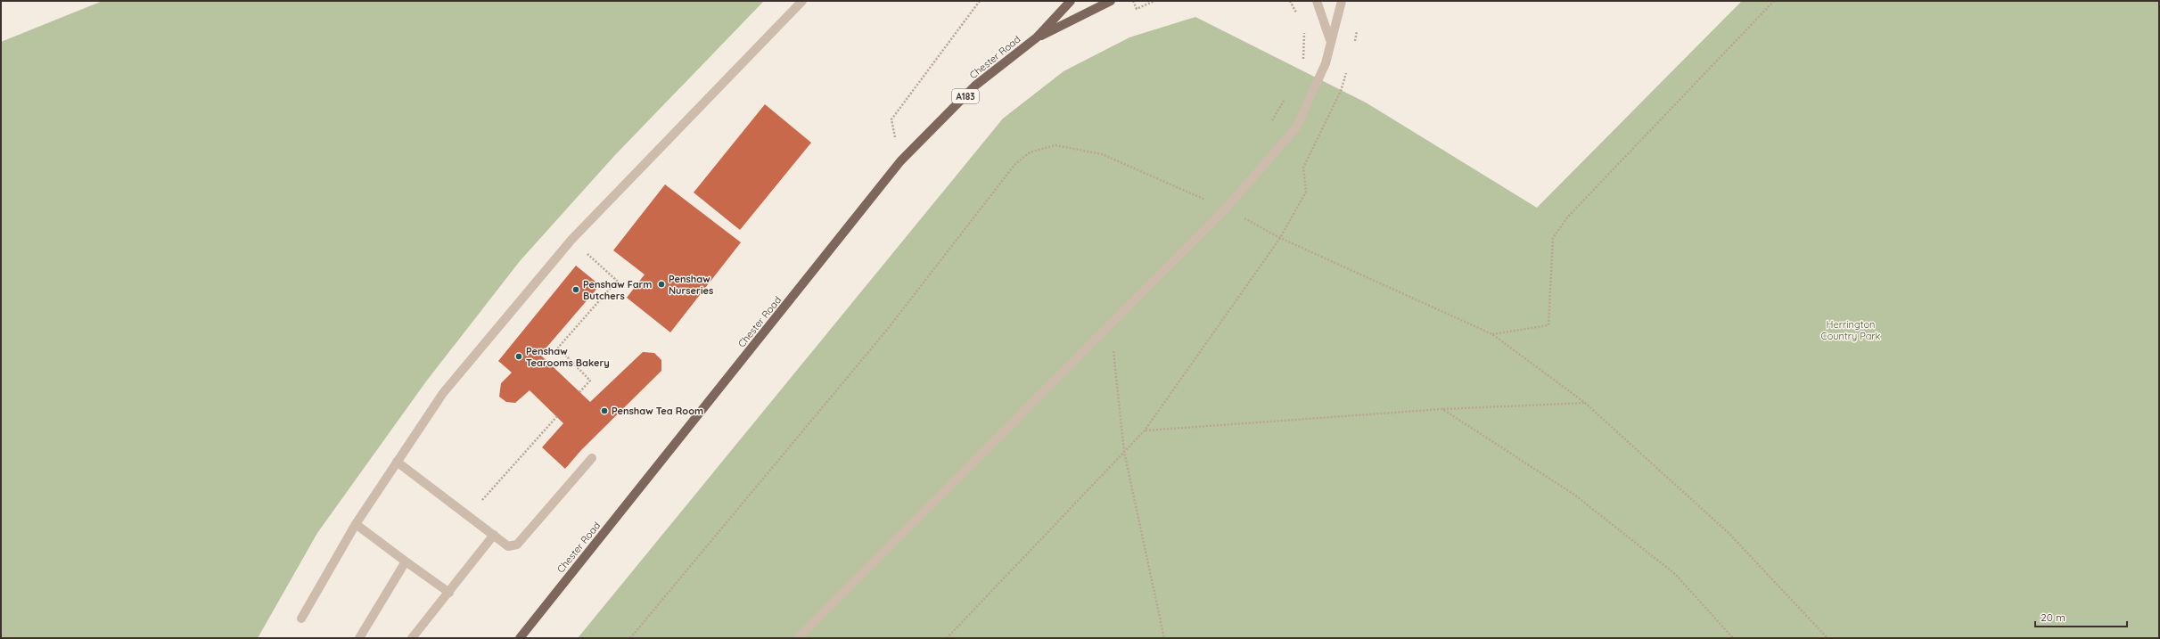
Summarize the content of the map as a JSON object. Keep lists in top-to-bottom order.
{
  "streets": {
    "main road": ["Chester Road", "A183"]
  },
  "parks": ["Herrington Country Park"],
  "places": [
    "Penshaw Nurseries",
    "Penshaw Farm Butchers",
    "Penshaw Tearooms Bakery",
    "Penshaw Tea Room"
  ],
  "scale_bar": "20 m"
}
